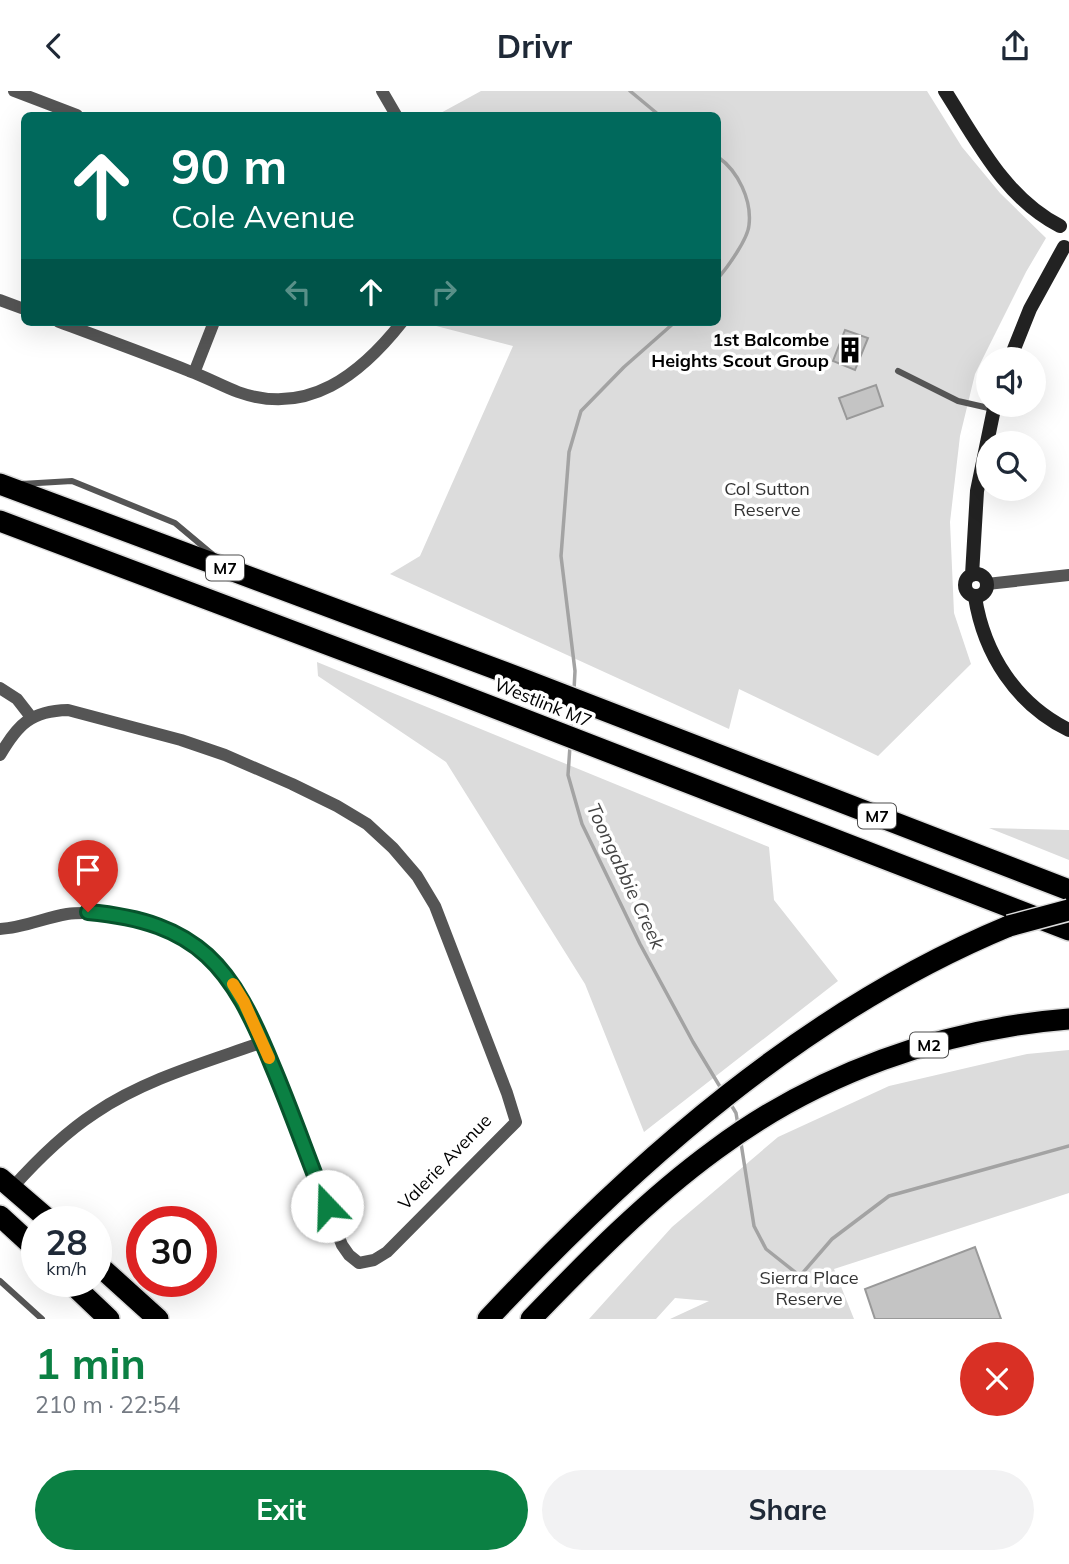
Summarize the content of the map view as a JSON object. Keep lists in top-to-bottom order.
{
  "streets": {
    "highway": ["M7", "Westlink M7", "M2"],
    "street": ["Valerie Avenue"]
  },
  "water": ["Toongabbie Creek"],
  "parks": ["Col Sutton Reserve", "Sierra Place Reserve"],
  "places": {
    "building": ["1st Balcombe Heights Scout Group"]
  },
  "page": {
    "header": "Drivr",
    "turn": ["90 m", "Cole Avenue"],
    "speed": "28 km/h",
    "limit": "30",
    "heading": ["1 min", "210 m · 22:54"],
    "buttons": ["Exit", "Share"]
  }
}
